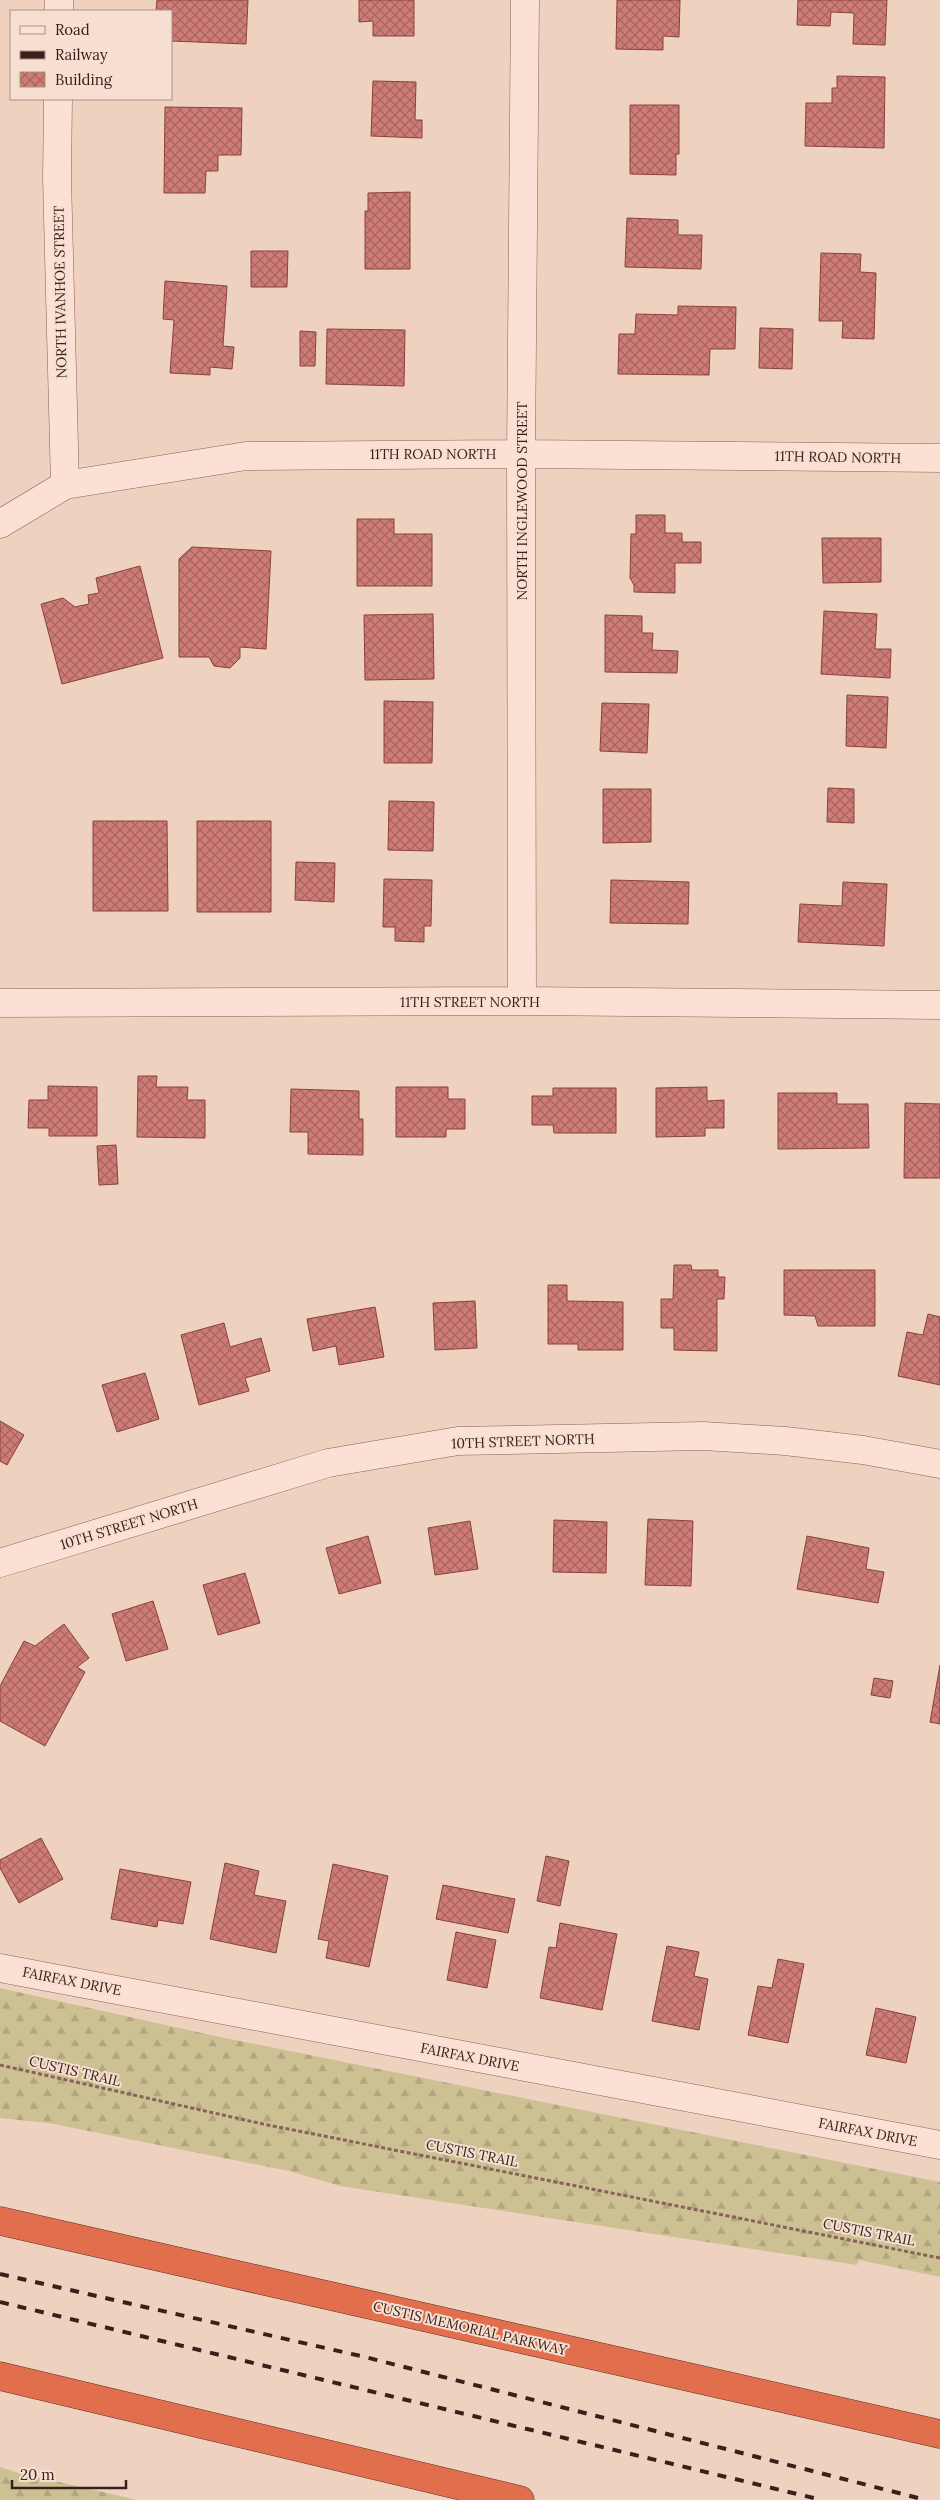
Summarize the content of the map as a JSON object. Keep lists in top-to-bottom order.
{
  "streets": {
    "highway": ["CUSTIS MEMORIAL PARKWAY"],
    "street": [
      "NORTH IVANHOE STREET",
      "11TH ROAD NORTH",
      "NORTH INGLEWOOD STREET",
      "11TH STREET NORTH",
      "10TH STREET NORTH",
      "FAIRFAX DRIVE"
    ],
    "path": ["CUSTIS TRAIL"]
  },
  "crossings": [
    ["NORTH IVANHOE STREET", "11TH ROAD NORTH"],
    ["11TH ROAD NORTH", "NORTH INGLEWOOD STREET"],
    ["NORTH INGLEWOOD STREET", "11TH STREET NORTH"]
  ],
  "legend": ["Road", "Railway", "Building"],
  "scale_bar": "20 m"
}
